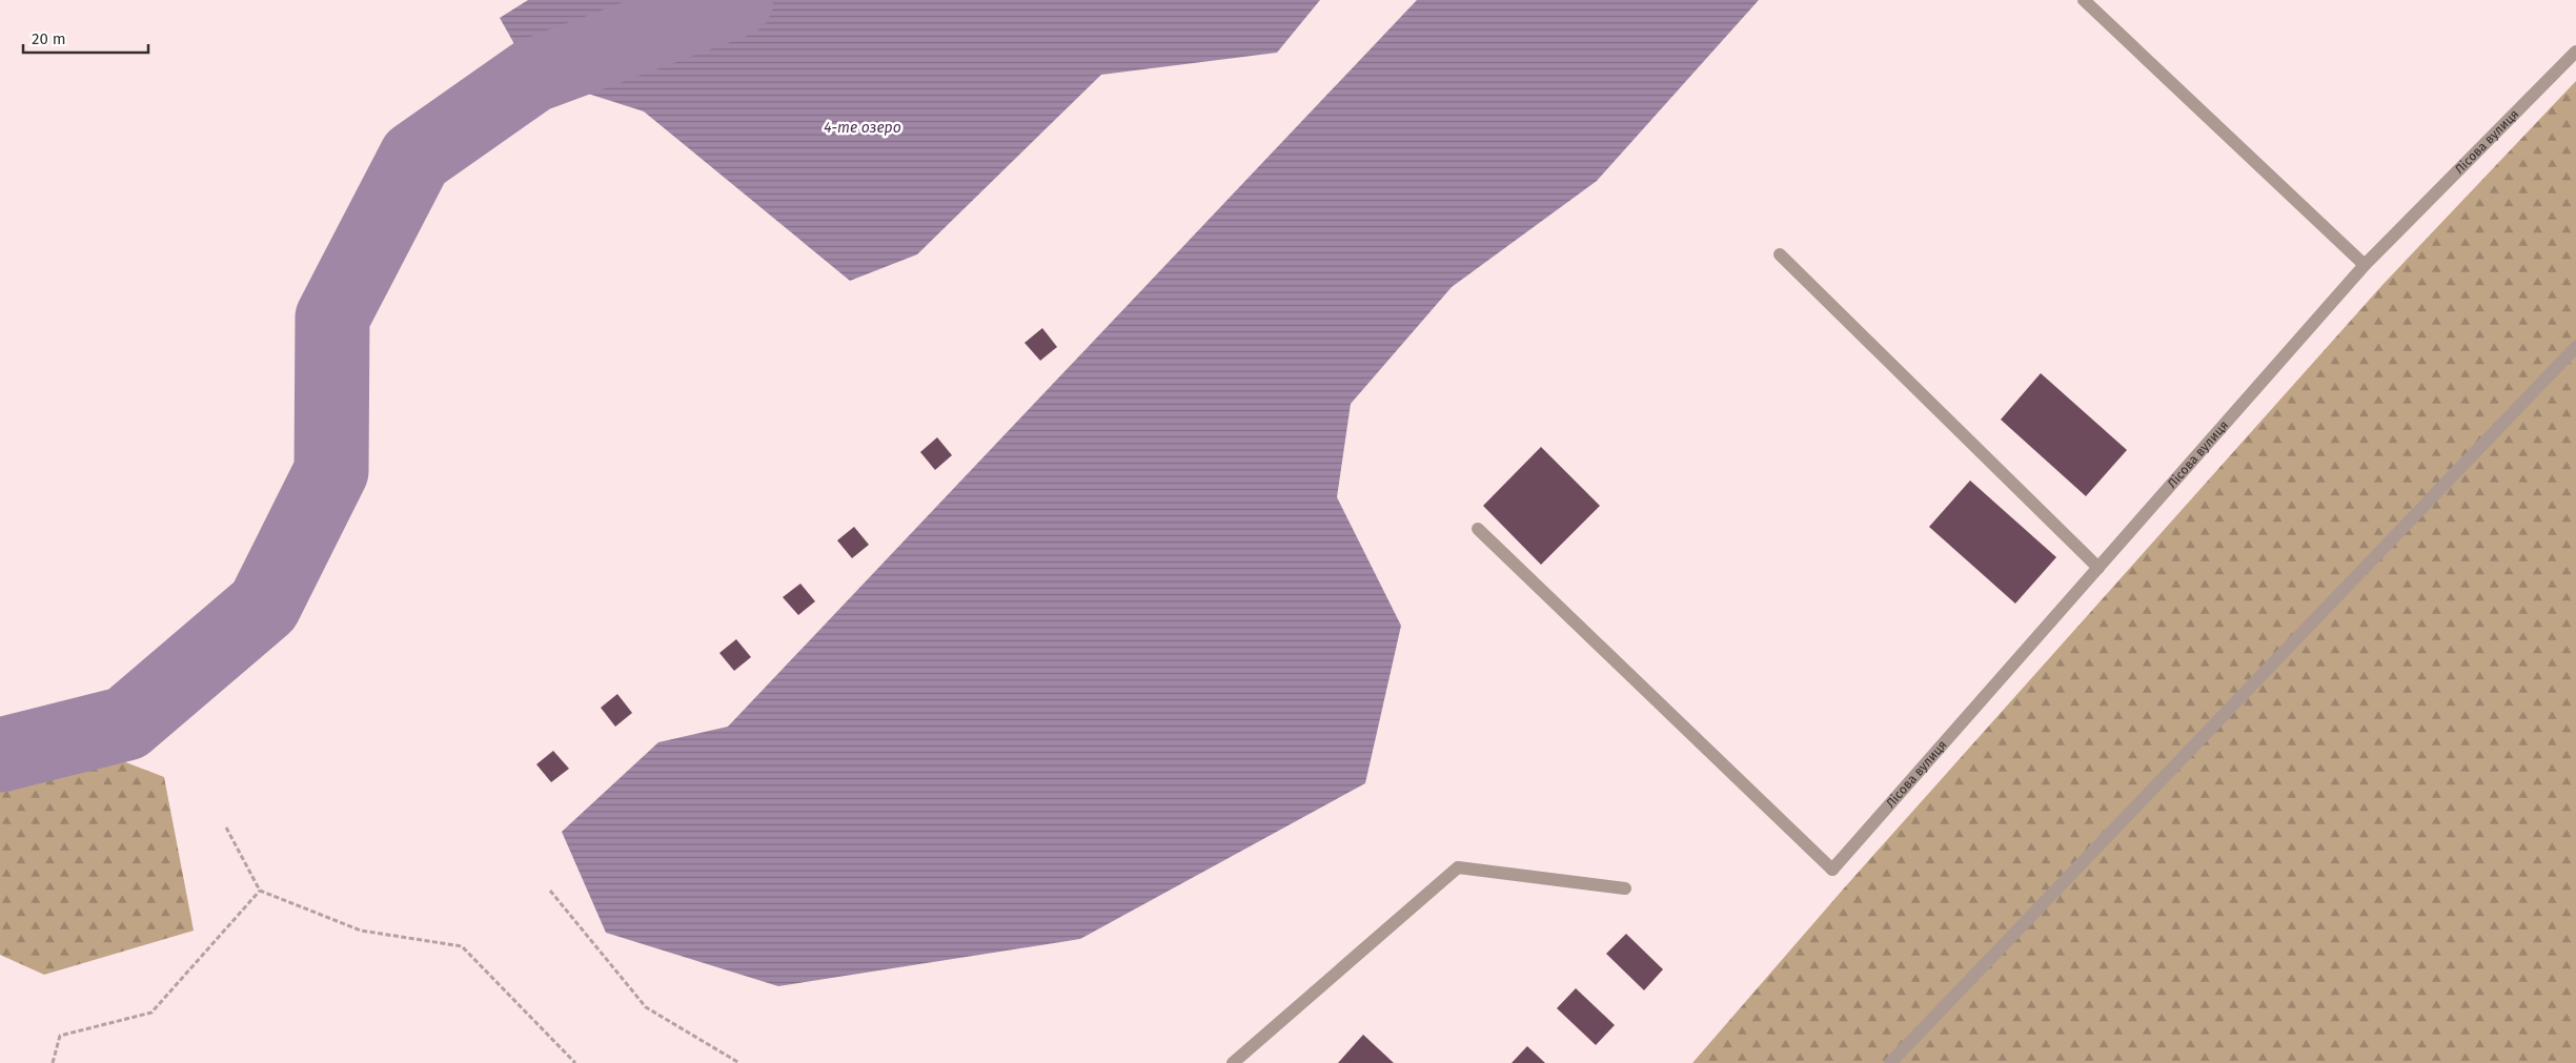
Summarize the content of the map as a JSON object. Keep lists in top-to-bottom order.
{
  "streets": {
    "street": ["Лісова вулиця"]
  },
  "water": ["4-те озеро"],
  "scale_bar": "20 m"
}
